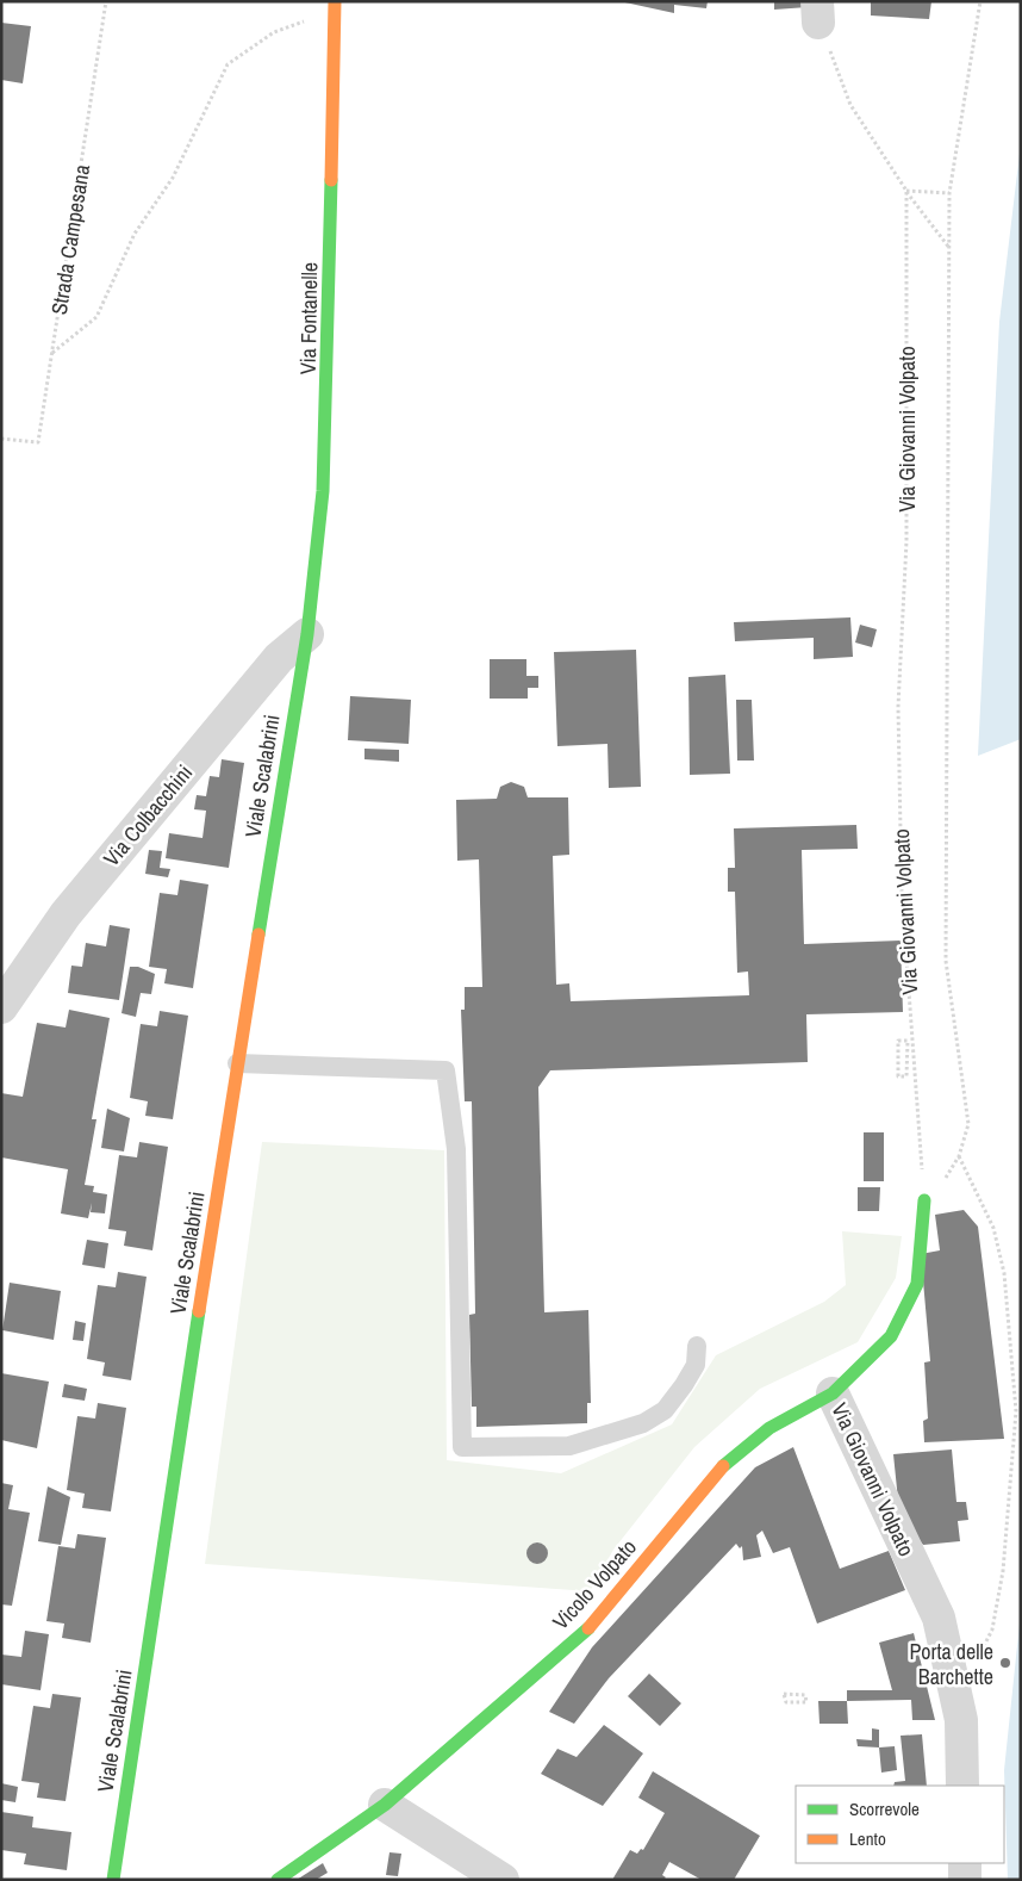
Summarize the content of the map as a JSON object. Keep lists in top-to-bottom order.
{
  "streets": {
    "street": [
      "Via Fontanelle",
      "Via Giovanni Volpato",
      "Viale Scalabrini",
      "Via Colbacchini",
      "Vicolo Volpato"
    ],
    "path": ["Strada Campesana"]
  },
  "crossings": [
    ["Via Fontanelle", "Viale Scalabrini"],
    ["Via Fontanelle", "Via Colbacchini"],
    ["Via Giovanni Volpato", "Vicolo Volpato"],
    ["Viale Scalabrini", "Via Colbacchini"]
  ],
  "places": ["Porta delle Barchette"],
  "legend": ["Scorrevole", "Lento"]
}
